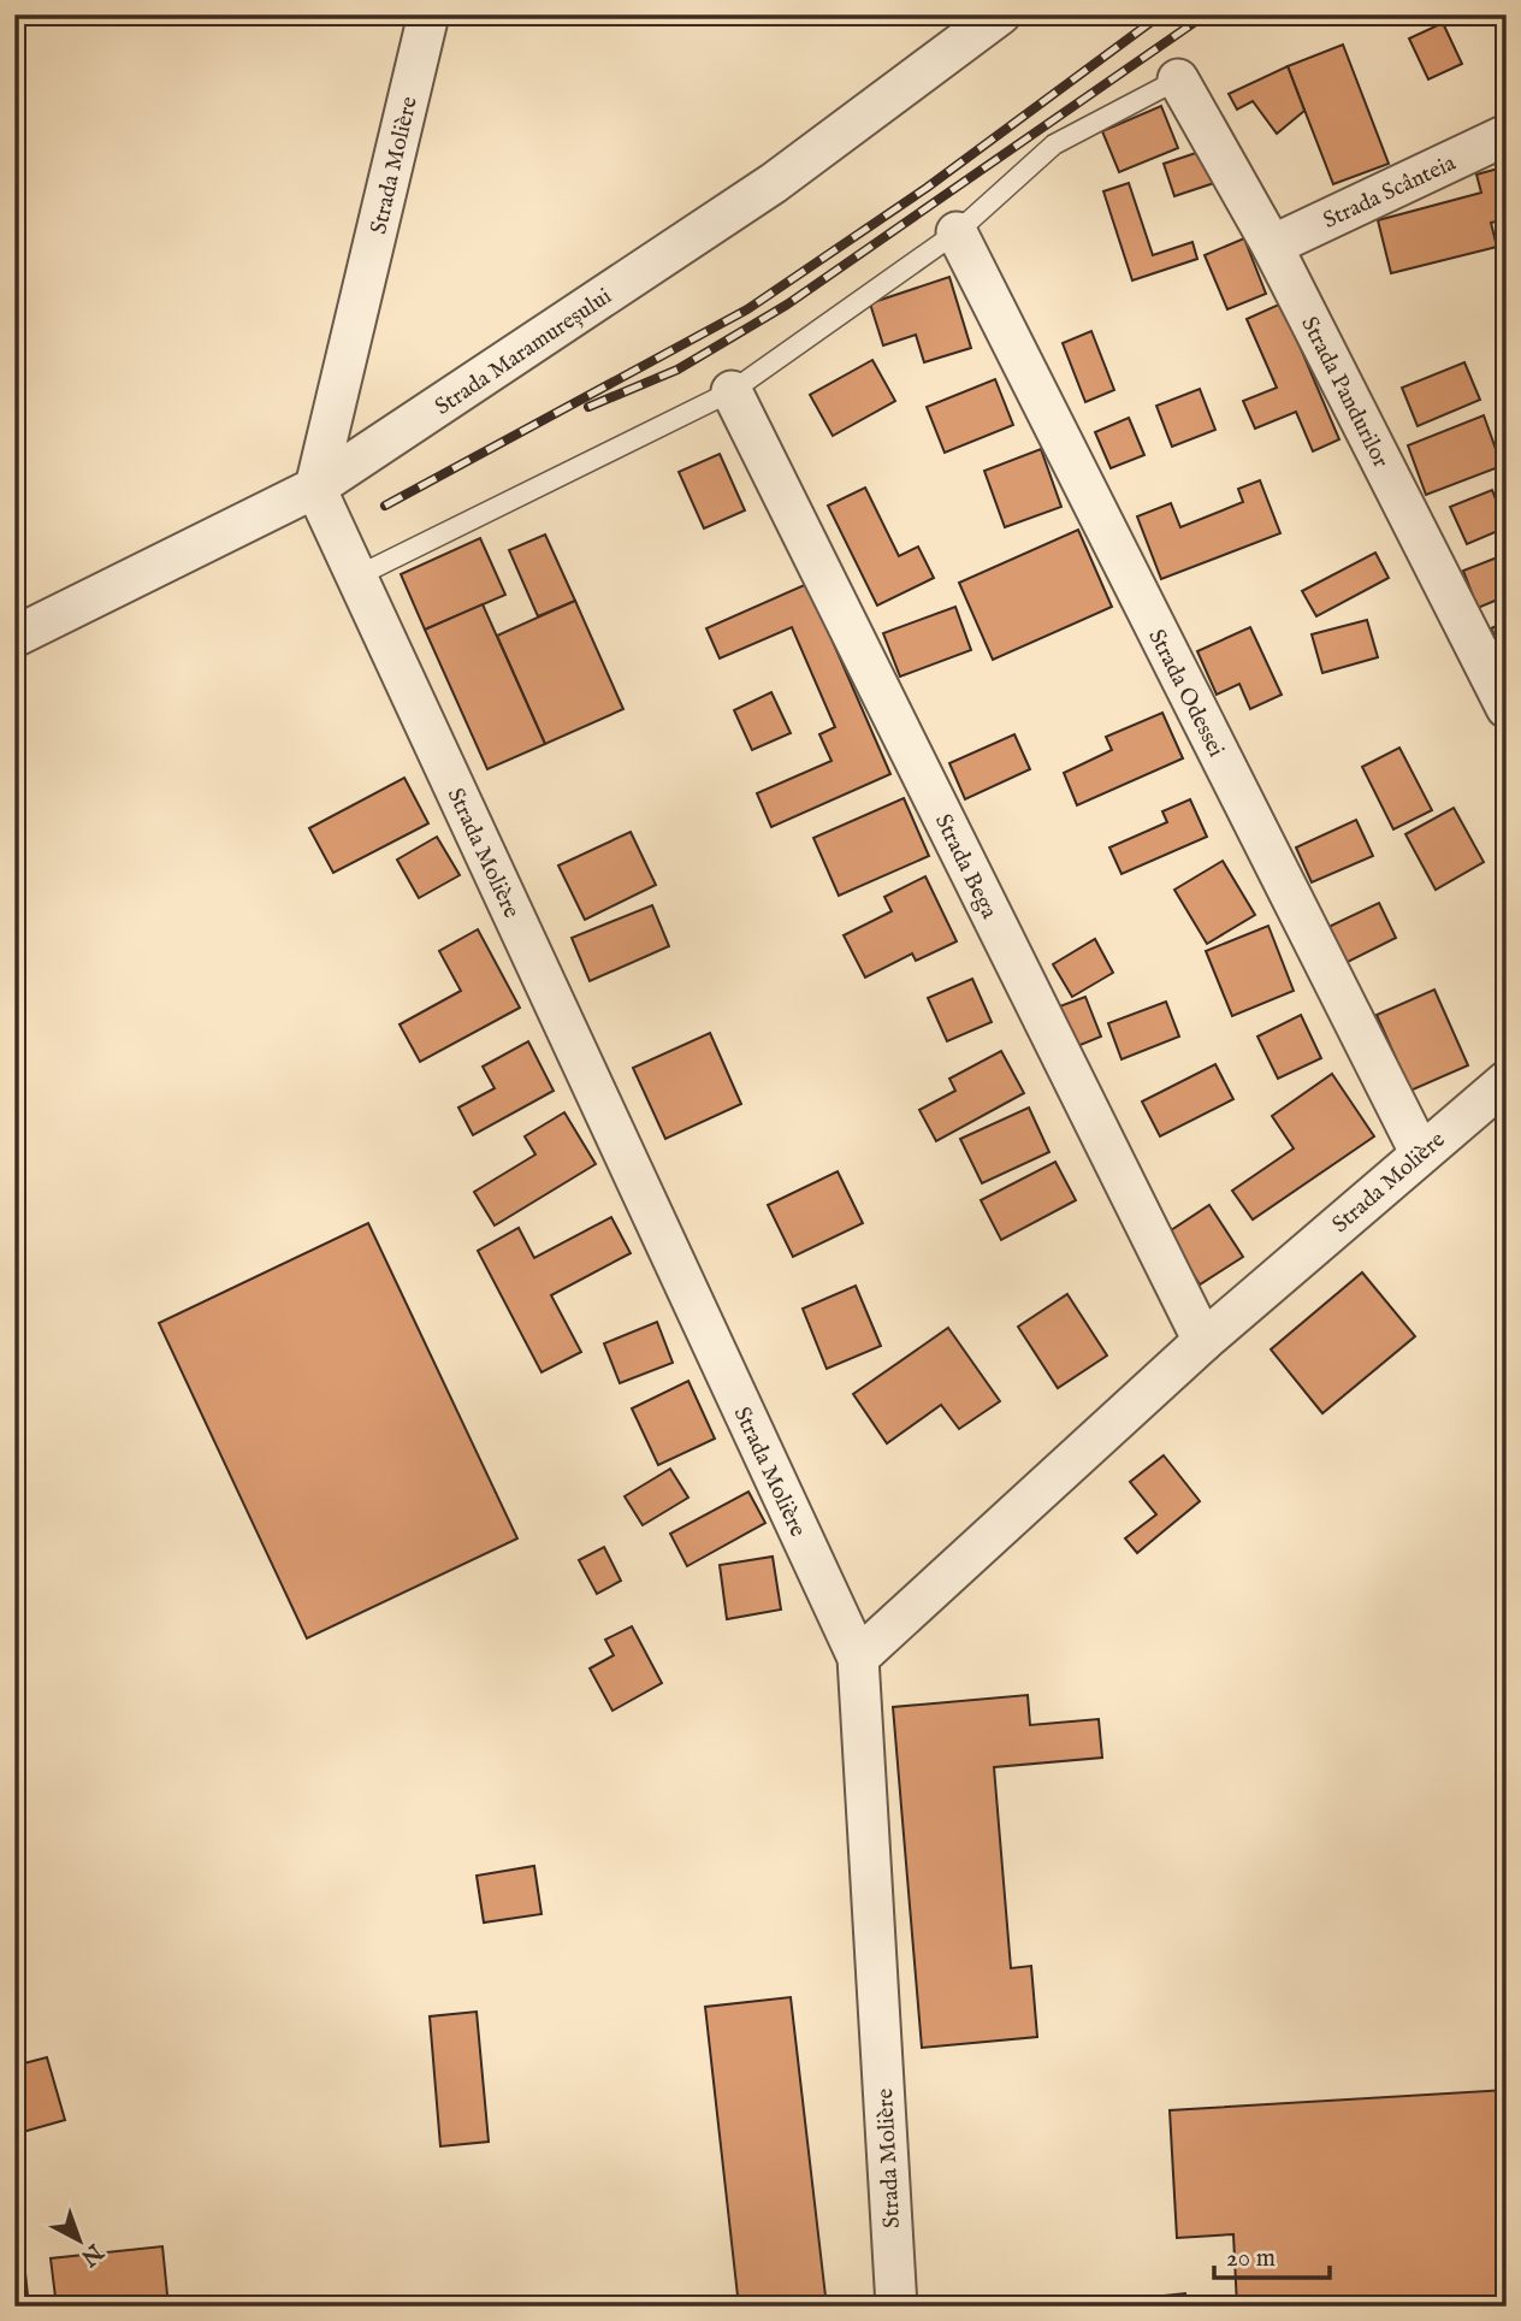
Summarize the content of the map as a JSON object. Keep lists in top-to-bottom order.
{
  "streets": {
    "street": [
      "Strada Molière",
      "Strada Scânteia",
      "Strada Maramureșului",
      "Strada Pandurilor",
      "Strada Odessei",
      "Strada Bega"
    ]
  },
  "crossings": [
    ["Strada Molière", "Strada Maramureșului"],
    ["Strada Molière", "Strada Odessei"],
    ["Strada Molière", "Strada Bega"],
    ["Strada Scânteia", "Strada Pandurilor"]
  ],
  "scale_bar": "20 m",
  "north": "bottom right"
}
